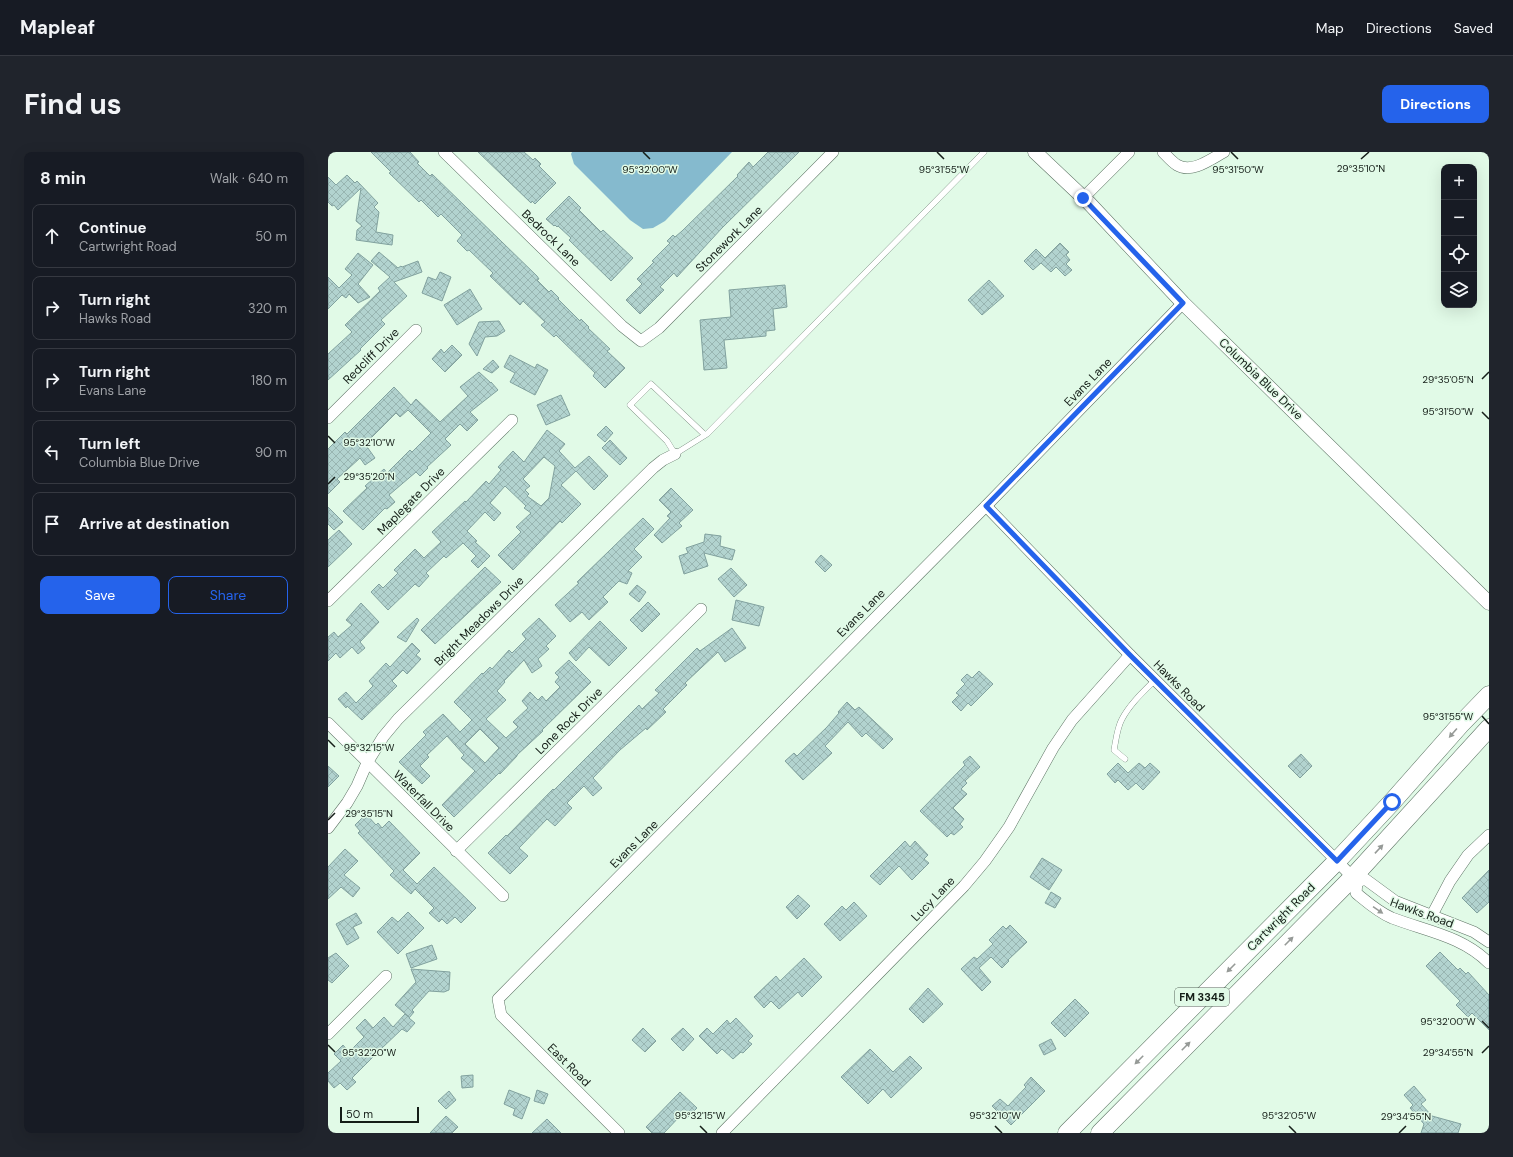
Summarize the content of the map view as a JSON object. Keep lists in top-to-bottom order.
{
  "streets": {
    "main road": ["Cartwright Road", "FM 3345"],
    "street": [
      "Bedrock Lane",
      "Stonework Lane",
      "Redcliff Drive",
      "Columbia Blue Drive",
      "Evans Lane",
      "Maplegate Drive",
      "Bright Meadows Drive",
      "Hawks Road",
      "Lone Rock Drive",
      "Waterfall Drive",
      "Lucy Lane",
      "East Road"
    ]
  },
  "crossings": [
    ["Bedrock Lane", "Stonework Lane"],
    ["Columbia Blue Drive", "Evans Lane"],
    ["Evans Lane", "Hawks Road"],
    ["Evans Lane", "East Road"],
    ["Bright Meadows Drive", "Waterfall Drive"],
    ["Hawks Road", "Lucy Lane"],
    ["Hawks Road", "Cartwright Road"],
    ["Lone Rock Drive", "Waterfall Drive"]
  ],
  "scale_bar": "50 m",
  "page": {
    "header": "Mapleaf",
    "nav": ["Map", "Directions", "Saved"],
    "buttons": [
      "Directions",
      ["Save", "Share"]
    ],
    "title": "Find us",
    "heading": ["8 min", "Walk · 640 m"],
    "map_buttons": ["+", "−"],
    "list": [
      ["Continue", "Cartwright Road", "50 m"],
      ["Turn right", "Hawks Road", "320 m"],
      ["Turn right", "Evans Lane", "180 m"],
      ["Turn left", "Columbia Blue Drive", "90 m"],
      "Arrive at destination"
    ],
    "scale": "50 m"
  },
  "coordinates": [
    "29°35'10\"N",
    "95°32'00\"W",
    "95°31'55\"W",
    "95°31'50\"W",
    "29°35'05\"N",
    "95°32'10\"W",
    "29°35'20\"N",
    "95°32'15\"W",
    "29°35'15\"N",
    "95°32'20\"W",
    "29°34'55\"N",
    "95°32'05\"W"
  ]
}
